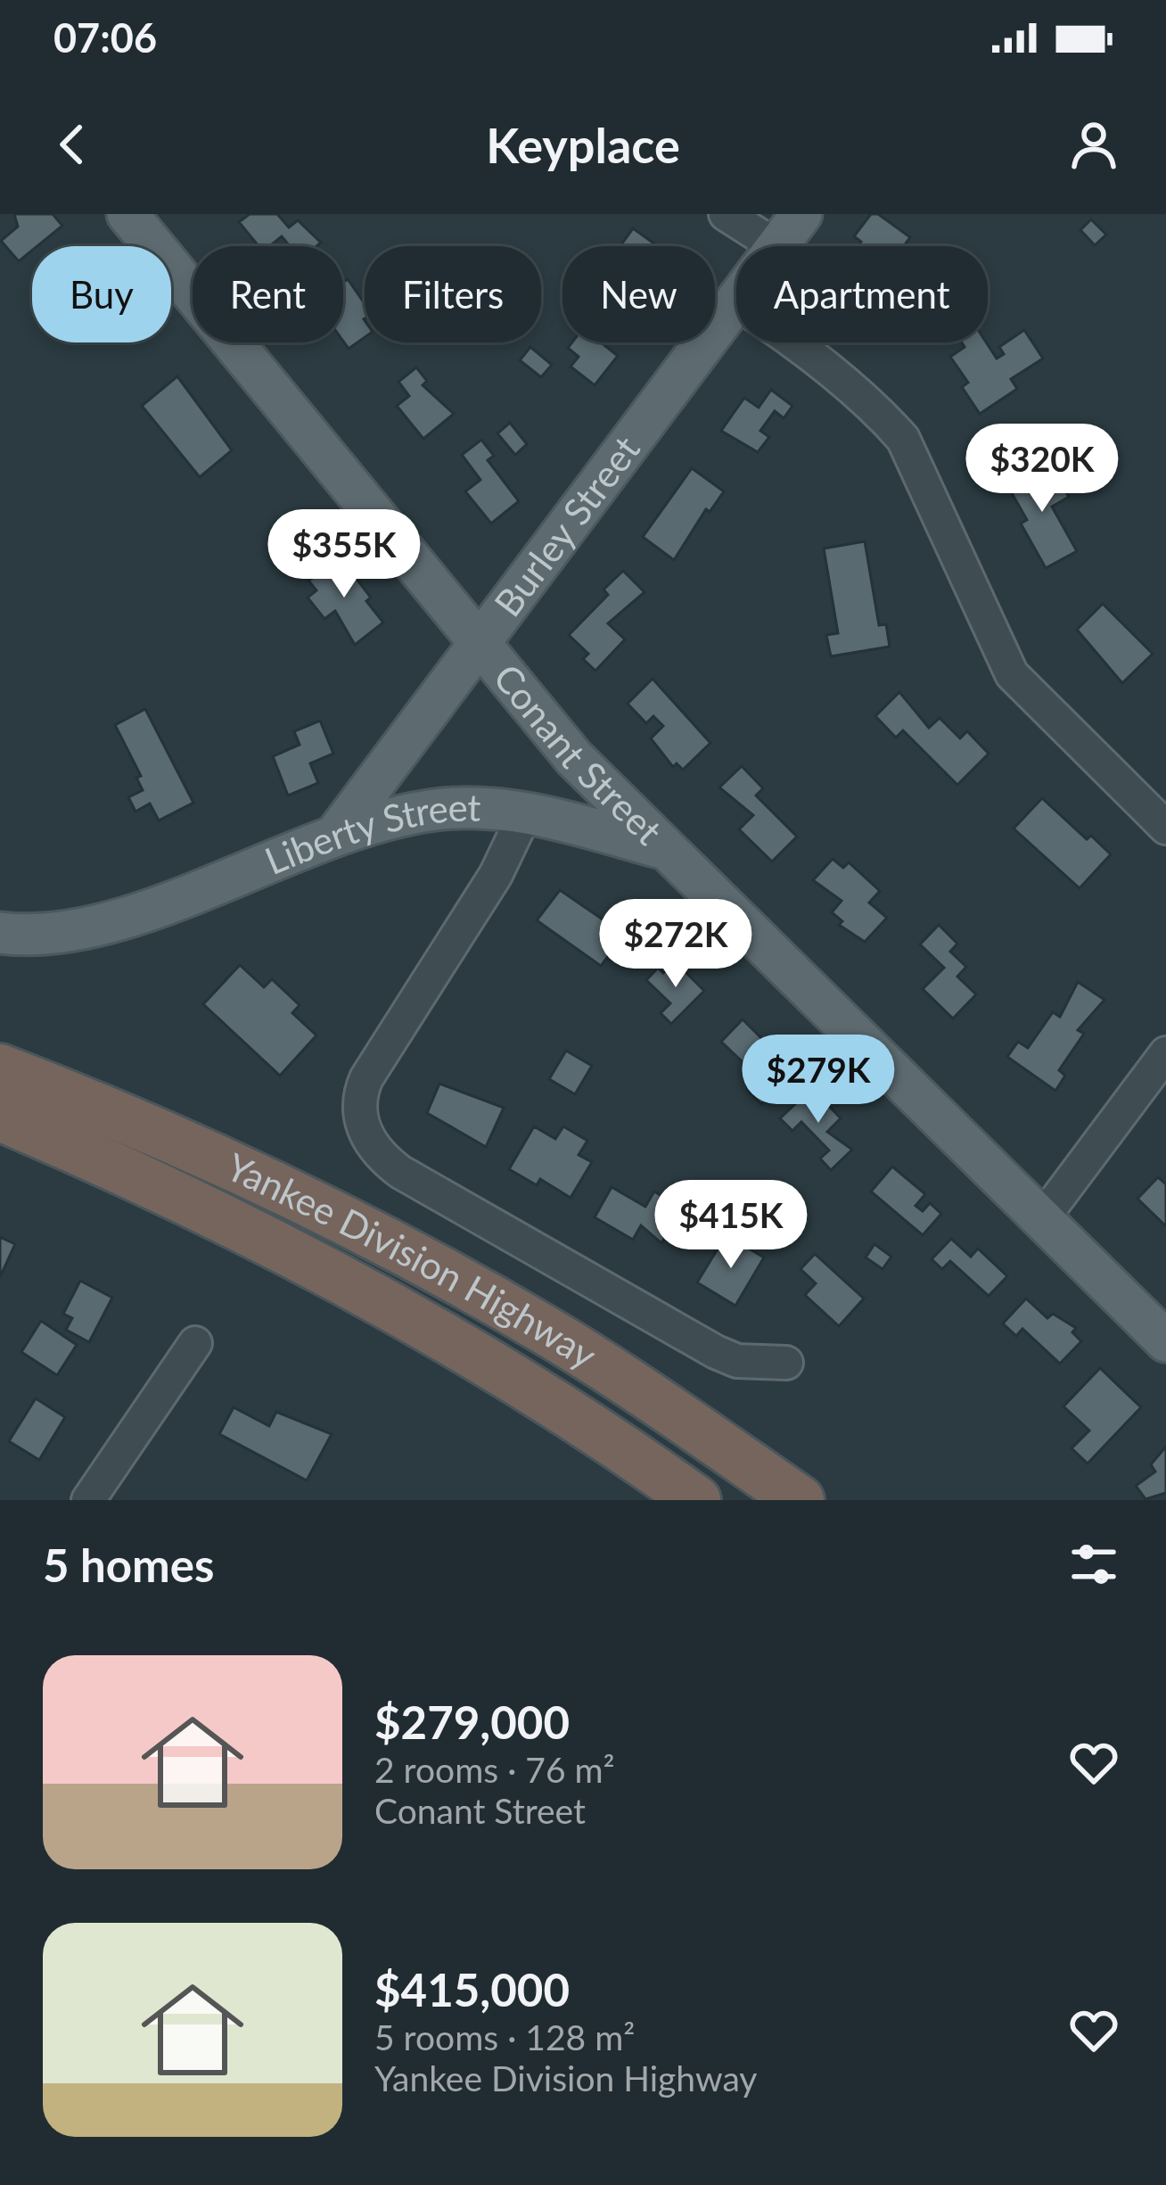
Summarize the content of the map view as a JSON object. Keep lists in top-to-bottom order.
{
  "streets": {
    "highway": ["Yankee Division Highway"],
    "main road": ["Burley Street", "Conant Street", "Liberty Street"]
  },
  "crossings": [
    ["Burley Street", "Conant Street"],
    ["Burley Street", "Liberty Street"],
    ["Conant Street", "Liberty Street"],
    ["Liberty Street", "Yankee Division Highway"]
  ],
  "page": {
    "status": "07:06",
    "header": "Keyplace",
    "chip": [
      "Buy",
      "Rent",
      "Filters",
      "New",
      "Apartment"
    ],
    "price": [
      "$320K",
      "$355K",
      "$272K",
      "$279K",
      "$415K"
    ],
    "heading": "5 homes",
    "list": [
      {
        "name": "$279,000",
        "note": "2 rooms · 76 m² · Conant Street"
      },
      {
        "name": "$415,000",
        "note": "5 rooms · 128 m² · Yankee Division Highway"
      }
    ]
  }
}
